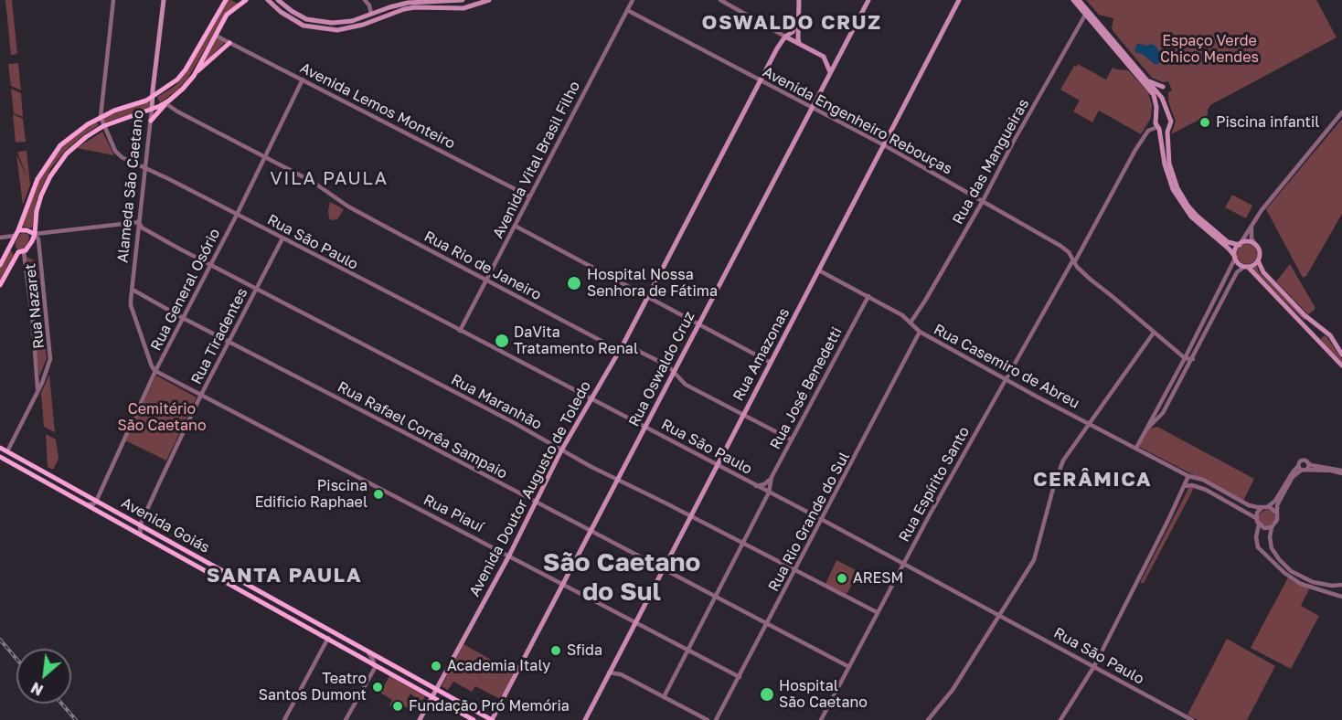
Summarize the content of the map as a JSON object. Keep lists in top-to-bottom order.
{
  "streets": {
    "main road": [
      "Alameda São Caetano",
      "Rua Amazonas",
      "Rua Oswaldo Cruz",
      "Avenida Doutor Augusto de Toledo",
      "Avenida Goiás"
    ],
    "street": [
      "Avenida Lemos Monteiro",
      "Avenida Engenheiro Rebouças",
      "Avenida Vital Brasil Filho",
      "Rua das Mangueiras",
      "Rua São Paulo",
      "Rua Rio de Janeiro",
      "Rua General Osório",
      "Rua Nazaret",
      "Rua Tiradentes",
      "Rua Casemiro de Abreu",
      "Rua José Benedetti",
      "Rua Maranhão",
      "Rua Rafael Corrêa Sampaio",
      "Rua Espírito Santo",
      "Rua Piauí",
      "Rua Rio Grande do Sul"
    ]
  },
  "crossings": [
    ["Avenida Lemos Monteiro", "Avenida Vital Brasil Filho"],
    ["Avenida Lemos Monteiro", "Rua General Osório"],
    ["Avenida Engenheiro Rebouças", "Avenida Vital Brasil Filho"],
    ["Avenida Engenheiro Rebouças", "Rua das Mangueiras"],
    ["Avenida Engenheiro Rebouças", "Rua Amazonas"],
    ["Avenida Engenheiro Rebouças", "Rua Oswaldo Cruz"],
    ["Avenida Engenheiro Rebouças", "Rua Espírito Santo"],
    ["Avenida Engenheiro Rebouças", "Avenida Doutor Augusto de Toledo"],
    ["Avenida Vital Brasil Filho", "Rua São Paulo"],
    ["Avenida Vital Brasil Filho", "Rua Rio de Janeiro"],
    ["Rua das Mangueiras", "Rua Casemiro de Abreu"],
    ["Alameda São Caetano", "Rua São Paulo"],
    ["Alameda São Caetano", "Rua General Osório"],
    ["Alameda São Caetano", "Rua Maranhão"],
    ["Alameda São Caetano", "Rua Rafael Corrêa Sampaio"],
    ["Alameda São Caetano", "Rua Piauí"],
    ["Rua São Paulo", "Rua General Osório"],
    ["Rua São Paulo", "Rua Tiradentes"],
    ["Rua São Paulo", "Rua Amazonas"],
    ["Rua São Paulo", "Rua Oswaldo Cruz"],
    ["Rua São Paulo", "Rua José Benedetti"],
    ["Rua São Paulo", "Rua Espírito Santo"],
    ["Rua São Paulo", "Avenida Doutor Augusto de Toledo"],
    ["Rua São Paulo", "Rua Rio Grande do Sul"],
    ["Rua Rio de Janeiro", "Rua General Osório"],
    ["Rua Rio de Janeiro", "Rua Amazonas"],
    ["Rua Rio de Janeiro", "Rua Oswaldo Cruz"],
    ["Rua Rio de Janeiro", "Rua José Benedetti"],
    ["Rua Rio de Janeiro", "Avenida Doutor Augusto de Toledo"],
    ["Rua General Osório", "Rua Maranhão"],
    ["Rua General Osório", "Rua Rafael Corrêa Sampaio"],
    ["Rua General Osório", "Rua Piauí"],
    ["Rua General Osório", "Avenida Goiás"],
    ["Rua Nazaret", "Avenida Goiás"],
    ["Rua Tiradentes", "Rua Maranhão"],
    ["Rua Tiradentes", "Rua Rafael Corrêa Sampaio"],
    ["Rua Tiradentes", "Rua Piauí"],
    ["Rua Tiradentes", "Avenida Goiás"],
    ["Rua Amazonas", "Rua Casemiro de Abreu"],
    ["Rua Amazonas", "Rua Maranhão"],
    ["Rua Amazonas", "Rua Rafael Corrêa Sampaio"],
    ["Rua Amazonas", "Rua Piauí"],
    ["Rua Casemiro de Abreu", "Rua José Benedetti"],
    ["Rua Casemiro de Abreu", "Rua Espírito Santo"],
    ["Rua Casemiro de Abreu", "Rua Rio Grande do Sul"],
    ["Rua Oswaldo Cruz", "Rua Maranhão"],
    ["Rua Oswaldo Cruz", "Rua Rafael Corrêa Sampaio"],
    ["Rua Oswaldo Cruz", "Rua Piauí"],
    ["Rua Oswaldo Cruz", "Avenida Goiás"],
    ["Rua José Benedetti", "Rua Maranhão"],
    ["Rua José Benedetti", "Rua Rafael Corrêa Sampaio"],
    ["Rua José Benedetti", "Rua Piauí"],
    ["Rua Maranhão", "Rua Espírito Santo"],
    ["Rua Maranhão", "Avenida Doutor Augusto de Toledo"],
    ["Rua Maranhão", "Rua Rio Grande do Sul"],
    ["Rua Rafael Corrêa Sampaio", "Rua Espírito Santo"],
    ["Rua Rafael Corrêa Sampaio", "Avenida Doutor Augusto de Toledo"],
    ["Rua Rafael Corrêa Sampaio", "Rua Rio Grande do Sul"],
    ["Avenida Doutor Augusto de Toledo", "Rua Piauí"],
    ["Avenida Doutor Augusto de Toledo", "Avenida Goiás"],
    ["Rua Piauí", "Rua Rio Grande do Sul"]
  ],
  "districts": [
    "OSWALDO CRUZ",
    "VILA PAULA",
    "CERÂMICA",
    "São Caetano do Sul",
    "SANTA PAULA"
  ],
  "parks": ["Espaço Verde Chico Mendes", "Cemitério São Caetano"],
  "places": [
    "Piscina infantil",
    "Hospital Nossa Senhora de Fátima",
    "DaVita Tratamento Renal",
    "Piscina Edificio Raphael",
    "ARESM",
    "Sfida",
    "Academia Italy",
    "Teatro Santos Dumont",
    "Hospital São Caetano",
    "Fundação Pró Memória"
  ],
  "north": "bottom left"
}
